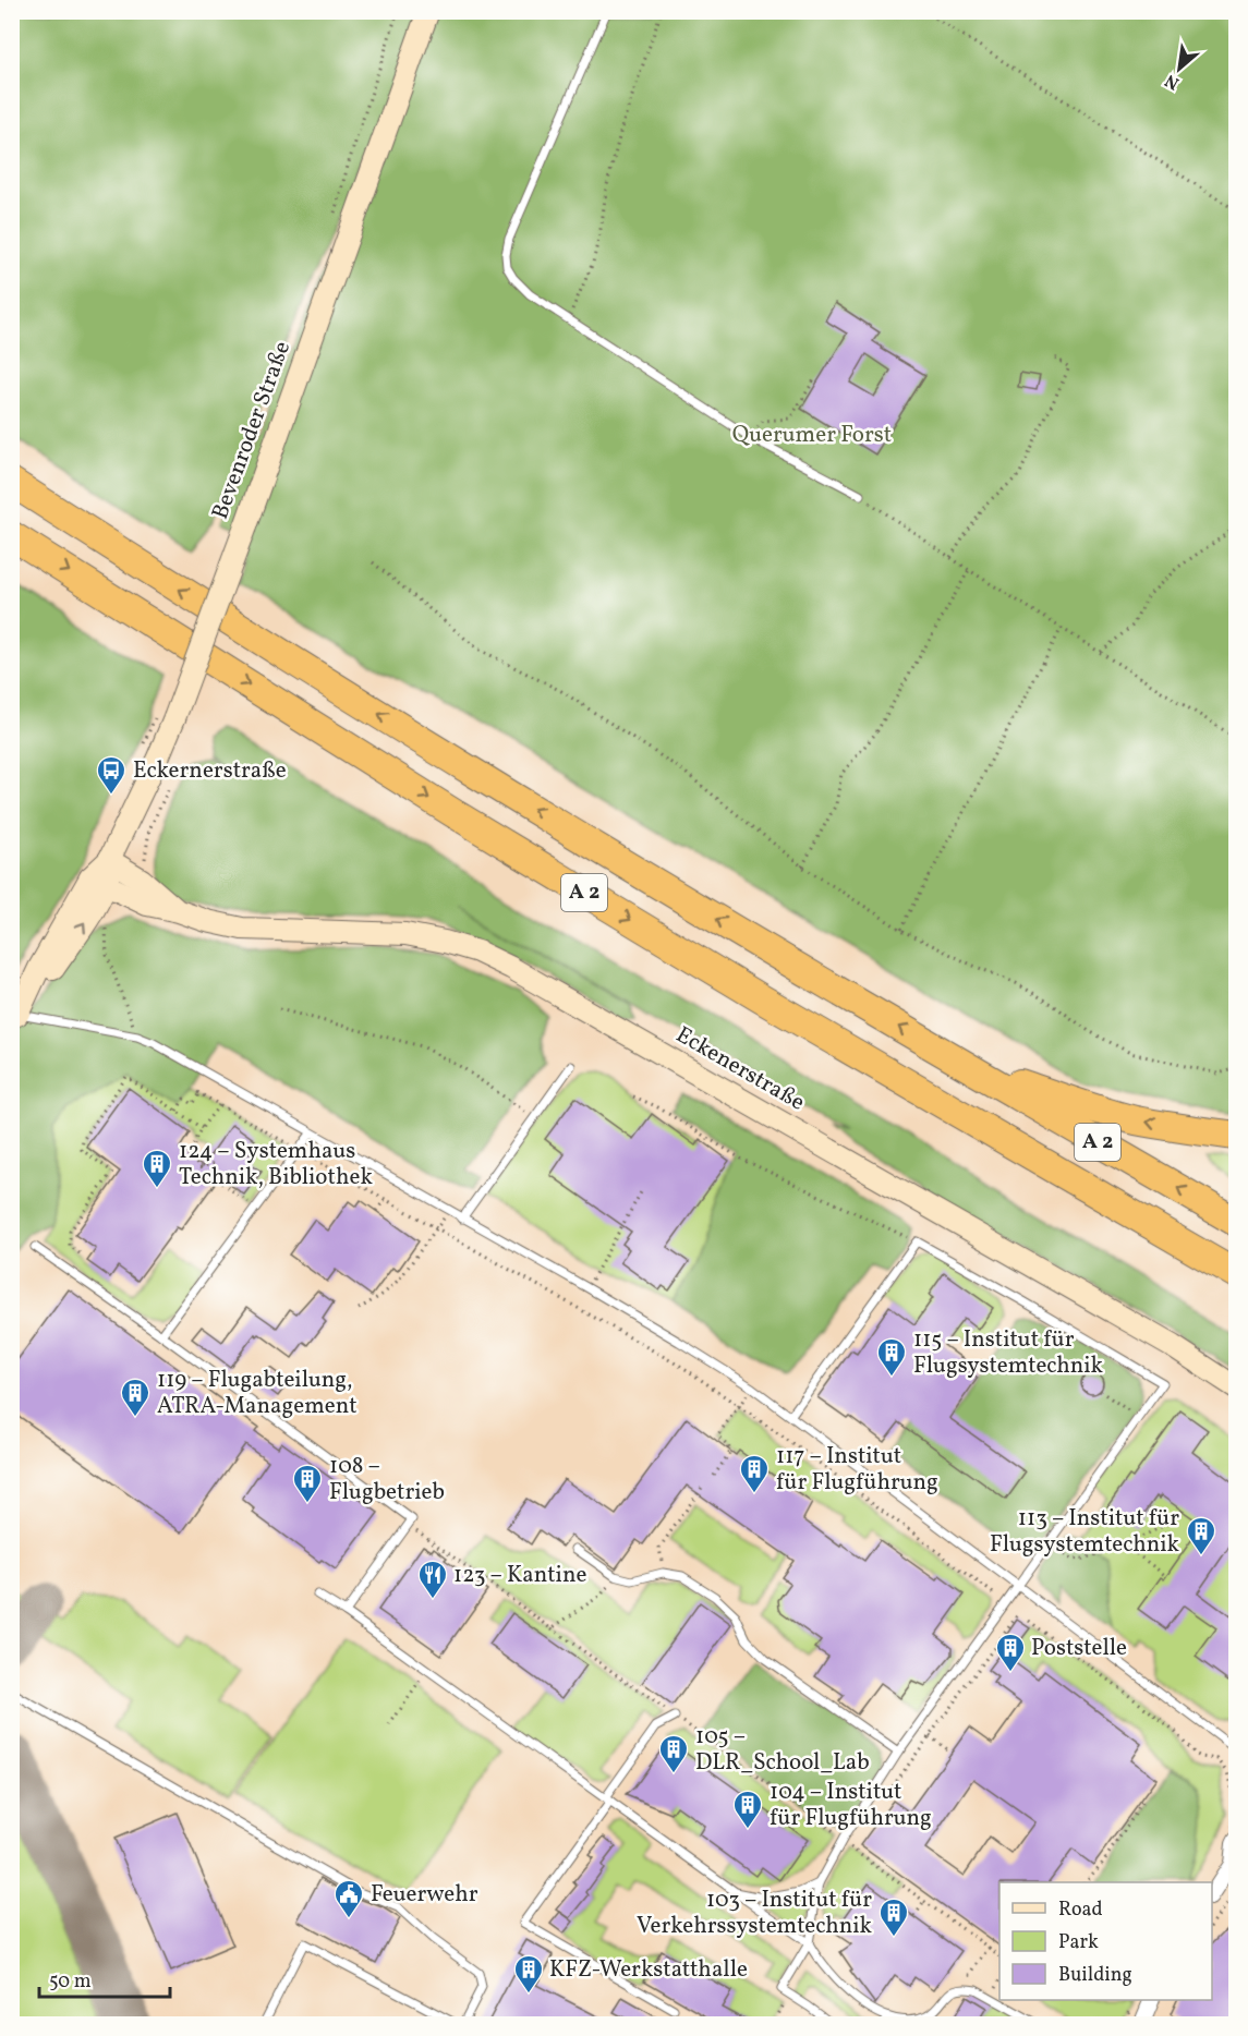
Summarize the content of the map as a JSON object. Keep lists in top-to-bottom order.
{
  "streets": {
    "highway": ["A 2"],
    "main road": ["Bevenroder Straße", "Eckenerstraße"]
  },
  "crossings": [
    ["Bevenroder Straße", "Eckenerstraße"]
  ],
  "parks": ["Querumer Forst"],
  "places": {
    "bus stop": ["Eckernerstraße"],
    "building": [
      "124 – Systemhaus Technik, Bibliothek",
      "115 – Institut für Flugsystemtechnik",
      "119 – Flugabteilung, ATRA-Management",
      "117 – Institut für Flugführung",
      "108 – Flugbetrieb",
      "113 – Institut für Flugsystemtechnik",
      "Poststelle",
      "105 – DLR_School_Lab",
      "104 – Institut für Flugführung",
      "103 – Institut für Verkehrssystemtechnik",
      "KFZ-Werkstatthalle"
    ],
    "restaurant": ["123 – Kantine"],
    "public building": ["Feuerwehr"]
  },
  "legend": ["Road", "Park", "Building"],
  "scale_bar": "50 m",
  "north": "bottom left"
}
